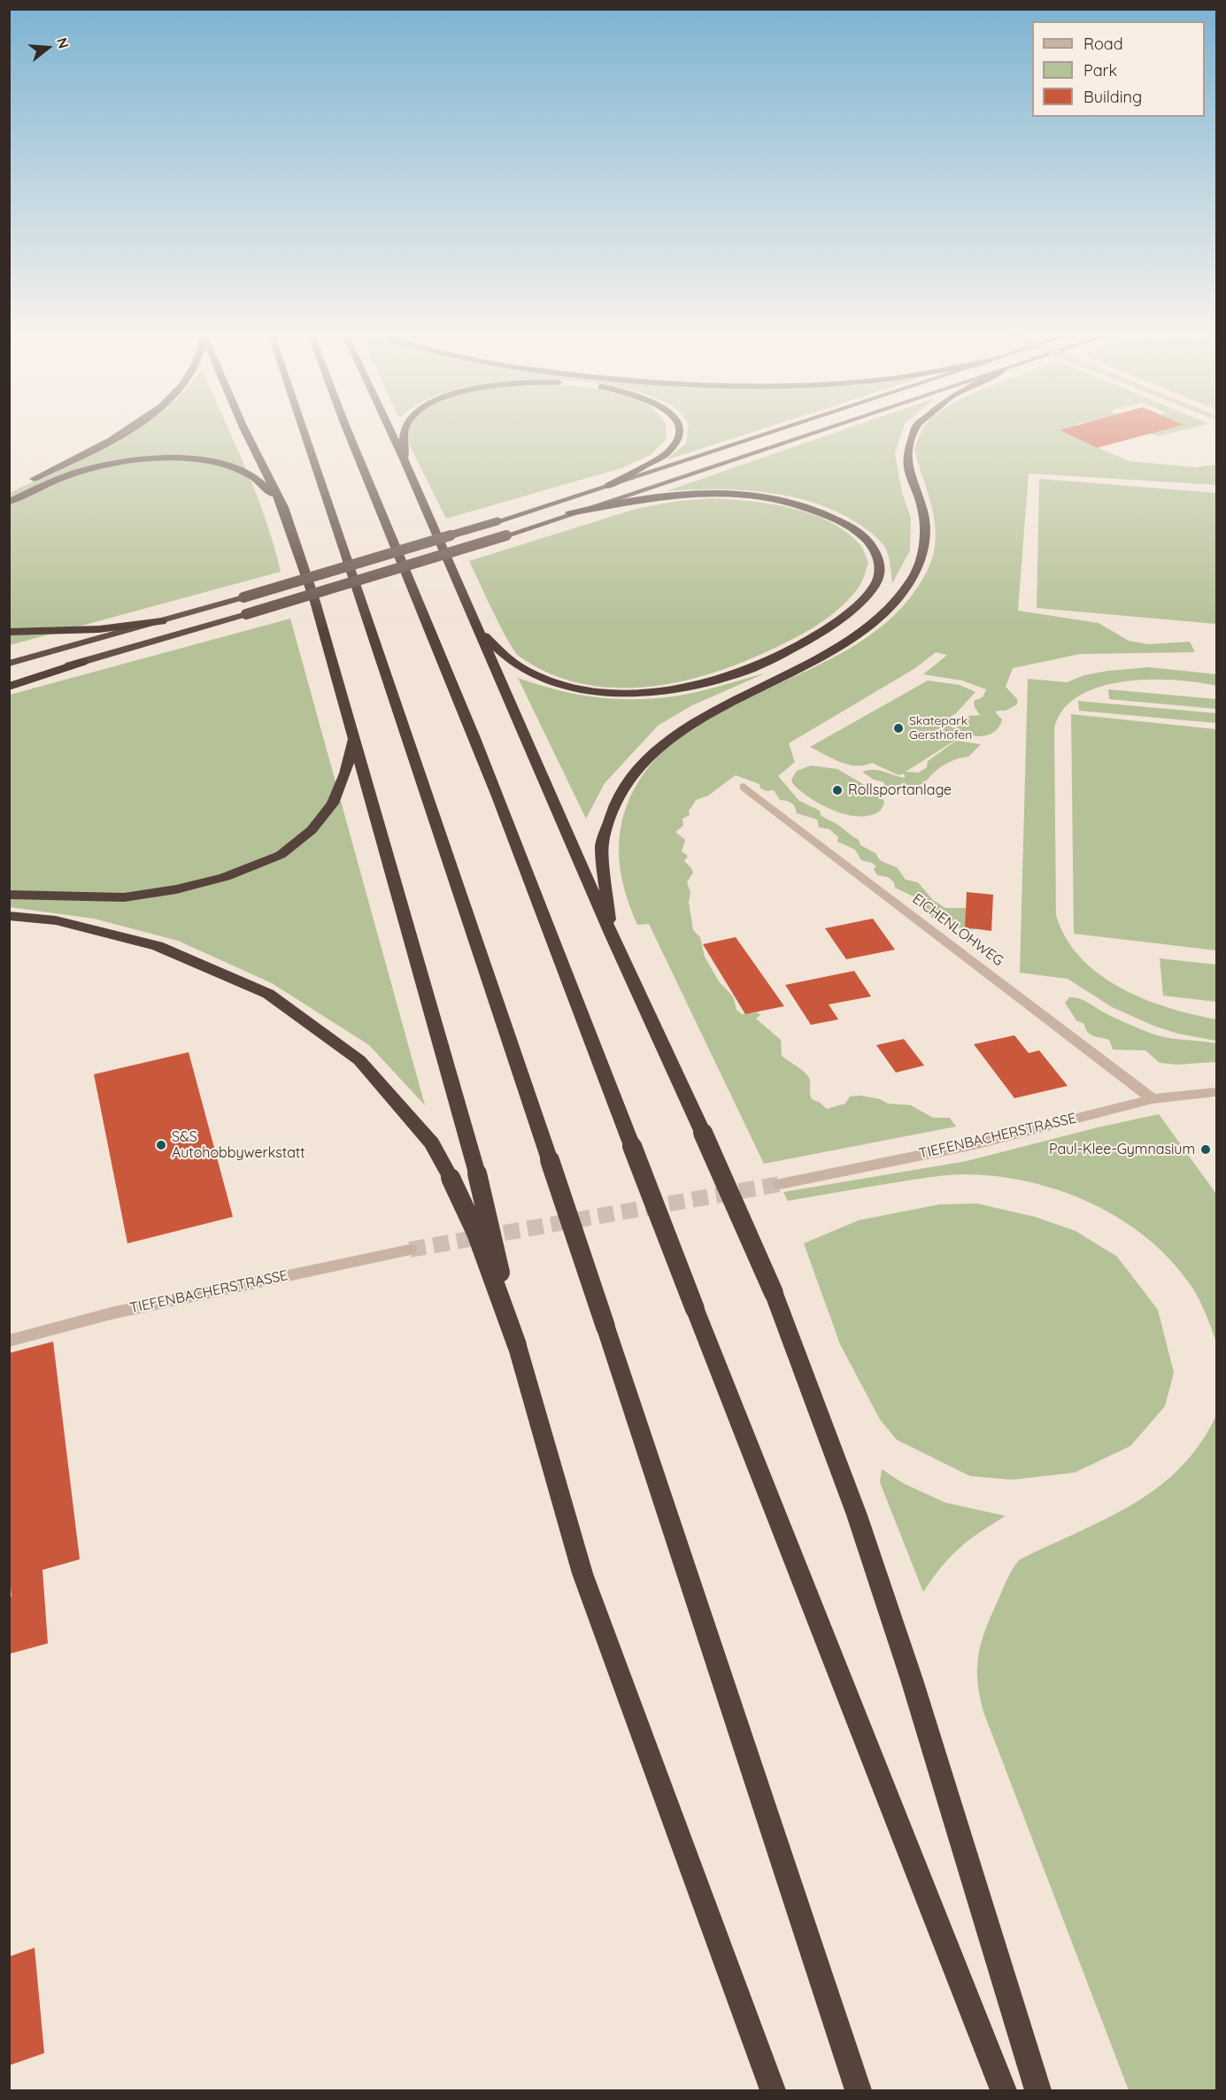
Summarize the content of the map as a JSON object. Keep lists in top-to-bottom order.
{
  "streets": {
    "street": ["EICHENLOHWEG", "TIEFENBACHERSTRASSE"]
  },
  "crossings": [
    ["EICHENLOHWEG", "TIEFENBACHERSTRASSE"]
  ],
  "places": [
    "Skatepark Gersthofen",
    "Rollsportanlage",
    "S&S Autohobbywerkstatt",
    "Paul-Klee-Gymnasium"
  ],
  "legend": ["Road", "Park", "Building"],
  "north": "right"
}
